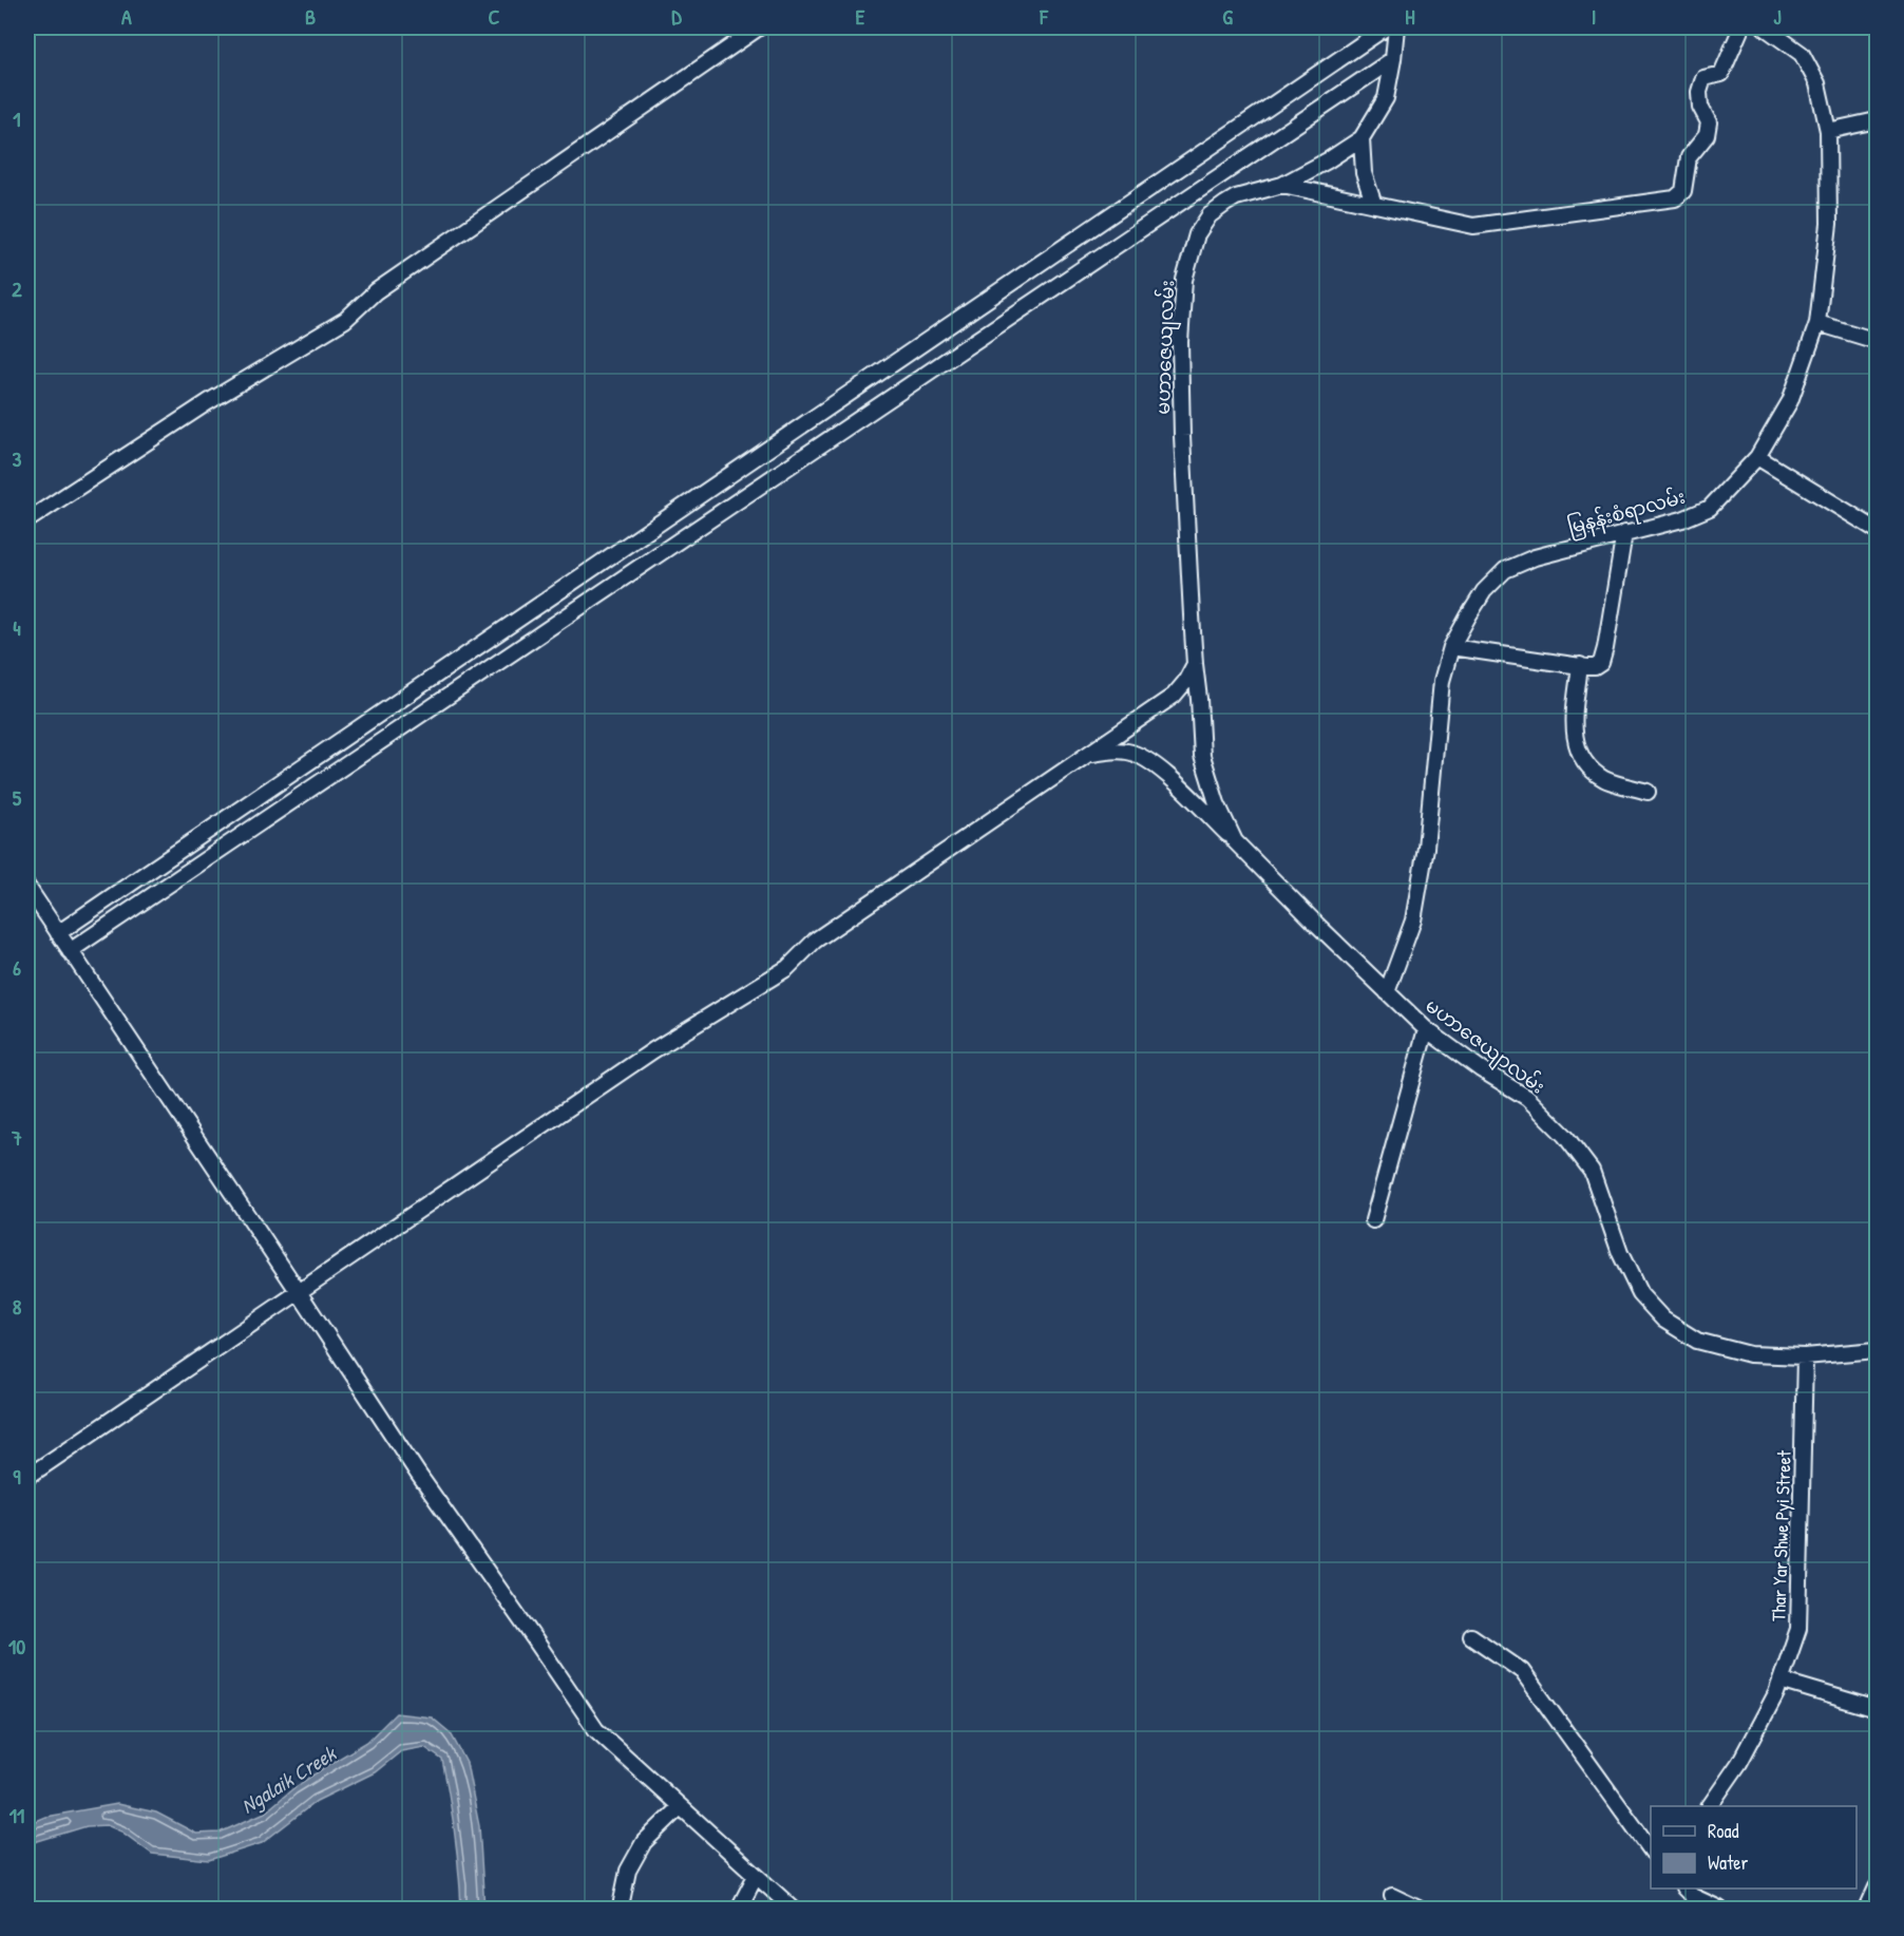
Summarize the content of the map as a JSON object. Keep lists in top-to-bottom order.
{
  "streets": {
    "street": [
      "မဟာဇေယျလမ်း",
      "မြနန်းစံရာလမ်း",
      "မဟာဇေယျာလမ်း",
      "Thar Yar Shwe Pyi Street"
    ]
  },
  "crossings": [
    ["မဟာဇေယျလမ်း", "မဟာဇေယျာလမ်း"],
    ["မြနန်းစံရာလမ်း", "မဟာဇေယျာလမ်း"],
    ["မဟာဇေယျာလမ်း", "Thar Yar Shwe Pyi Street"]
  ],
  "water": ["Ngalaik Creek"],
  "legend": ["Road", "Water"],
  "grid": {
    "columns": [
      "A",
      "B",
      "C",
      "D",
      "E",
      "F",
      "G",
      "H",
      "I",
      "J"
    ],
    "rows": [
      "1",
      "2",
      "3",
      "4",
      "5",
      "6",
      "7",
      "8",
      "9",
      "10",
      "11"
    ]
  }
}
